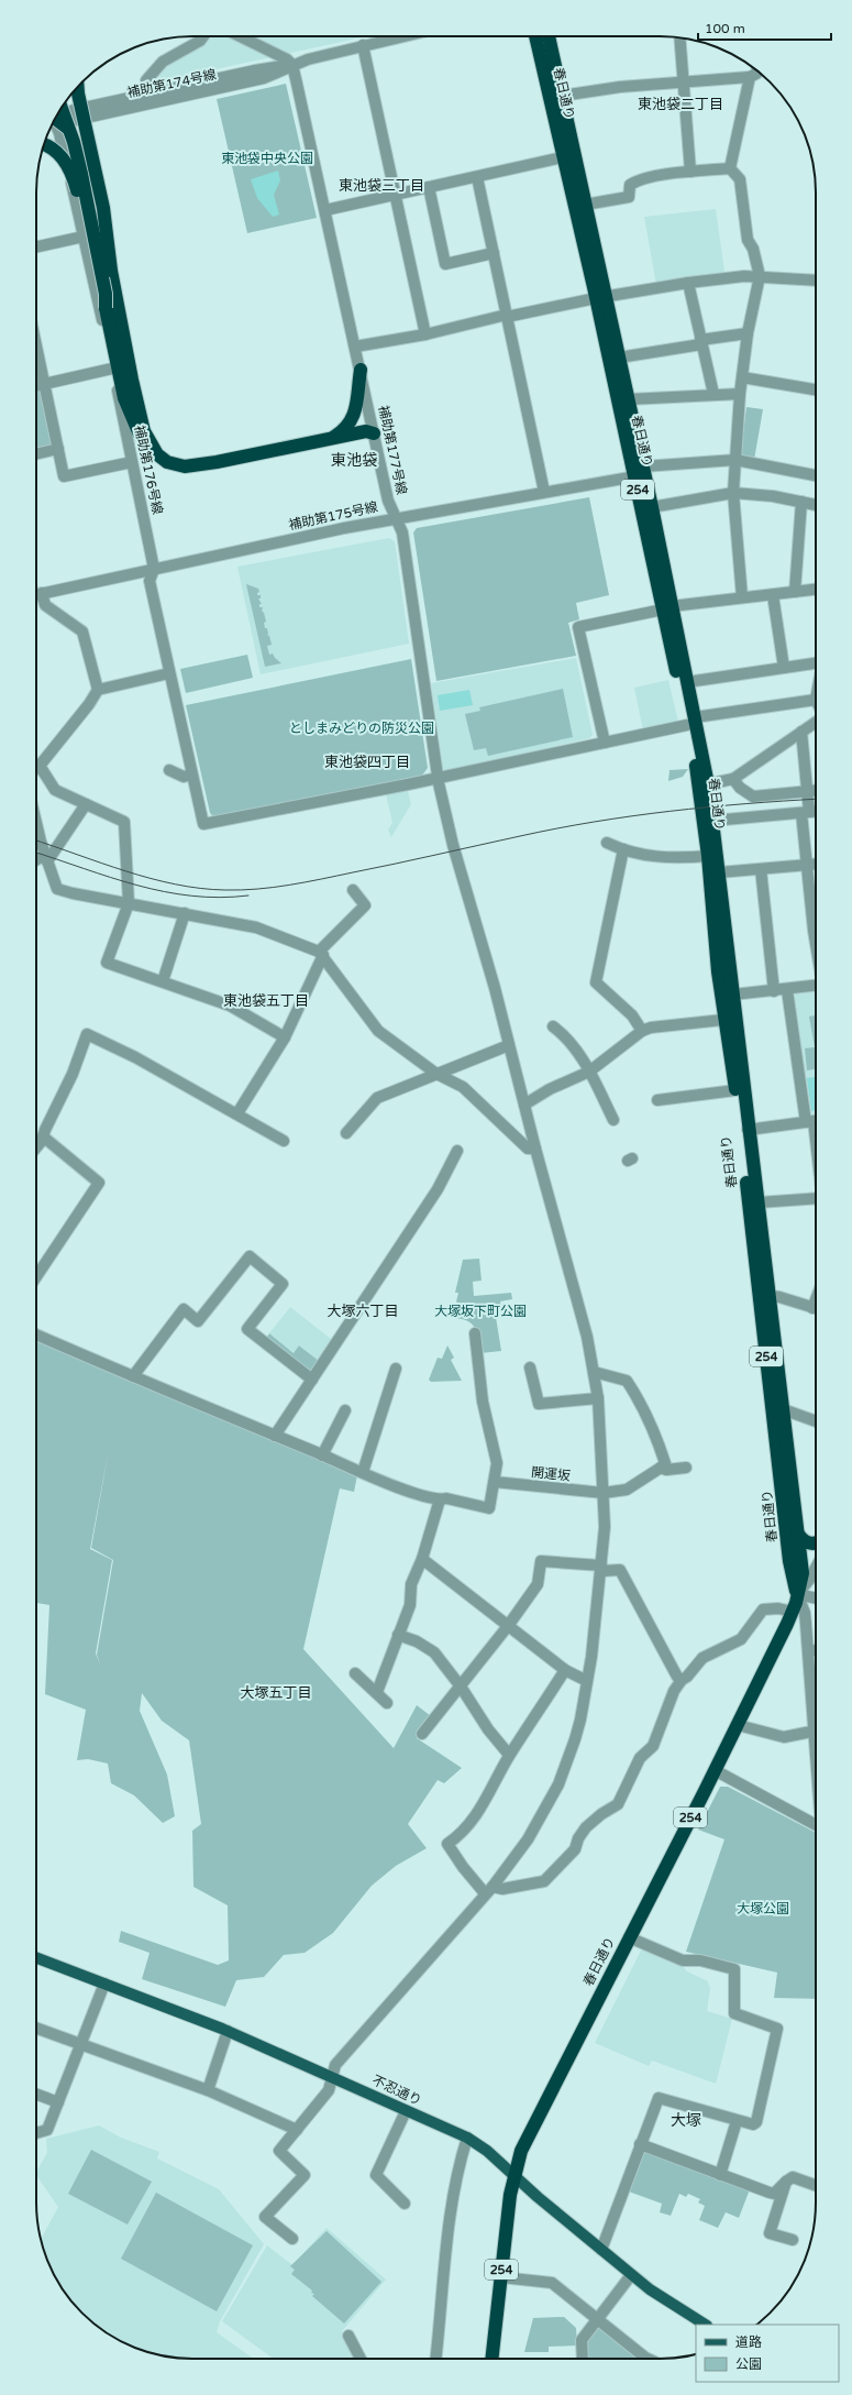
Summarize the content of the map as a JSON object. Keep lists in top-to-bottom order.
{
  "streets": {
    "highway": ["春日通り", "254"],
    "main road": ["不忍通り"],
    "street": [
      "補助第174号線",
      "補助第177号線",
      "補助第176号線",
      "補助第175号線",
      "開運坂"
    ]
  },
  "crossings": [
    ["補助第174号線", "補助第177号線"],
    ["春日通り", "補助第175号線"],
    ["春日通り", "不忍通り"],
    ["補助第177号線", "補助第176号線"],
    ["補助第177号線", "補助第175号線"],
    ["補助第177号線", "開運坂"],
    ["補助第177号線", "不忍通り"],
    ["補助第176号線", "補助第175号線"]
  ],
  "districts": [
    "東池袋二丁目",
    "東池袋三丁目",
    "東池袋",
    "東池袋四丁目",
    "東池袋五丁目",
    "大塚六丁目",
    "大塚五丁目",
    "大塚"
  ],
  "parks": [
    "東池袋中央公園",
    "としまみどりの防災公園",
    "大塚坂下町公園",
    "大塚公園"
  ],
  "legend": ["道路", "公園"],
  "scale_bar": "100 m"
}
